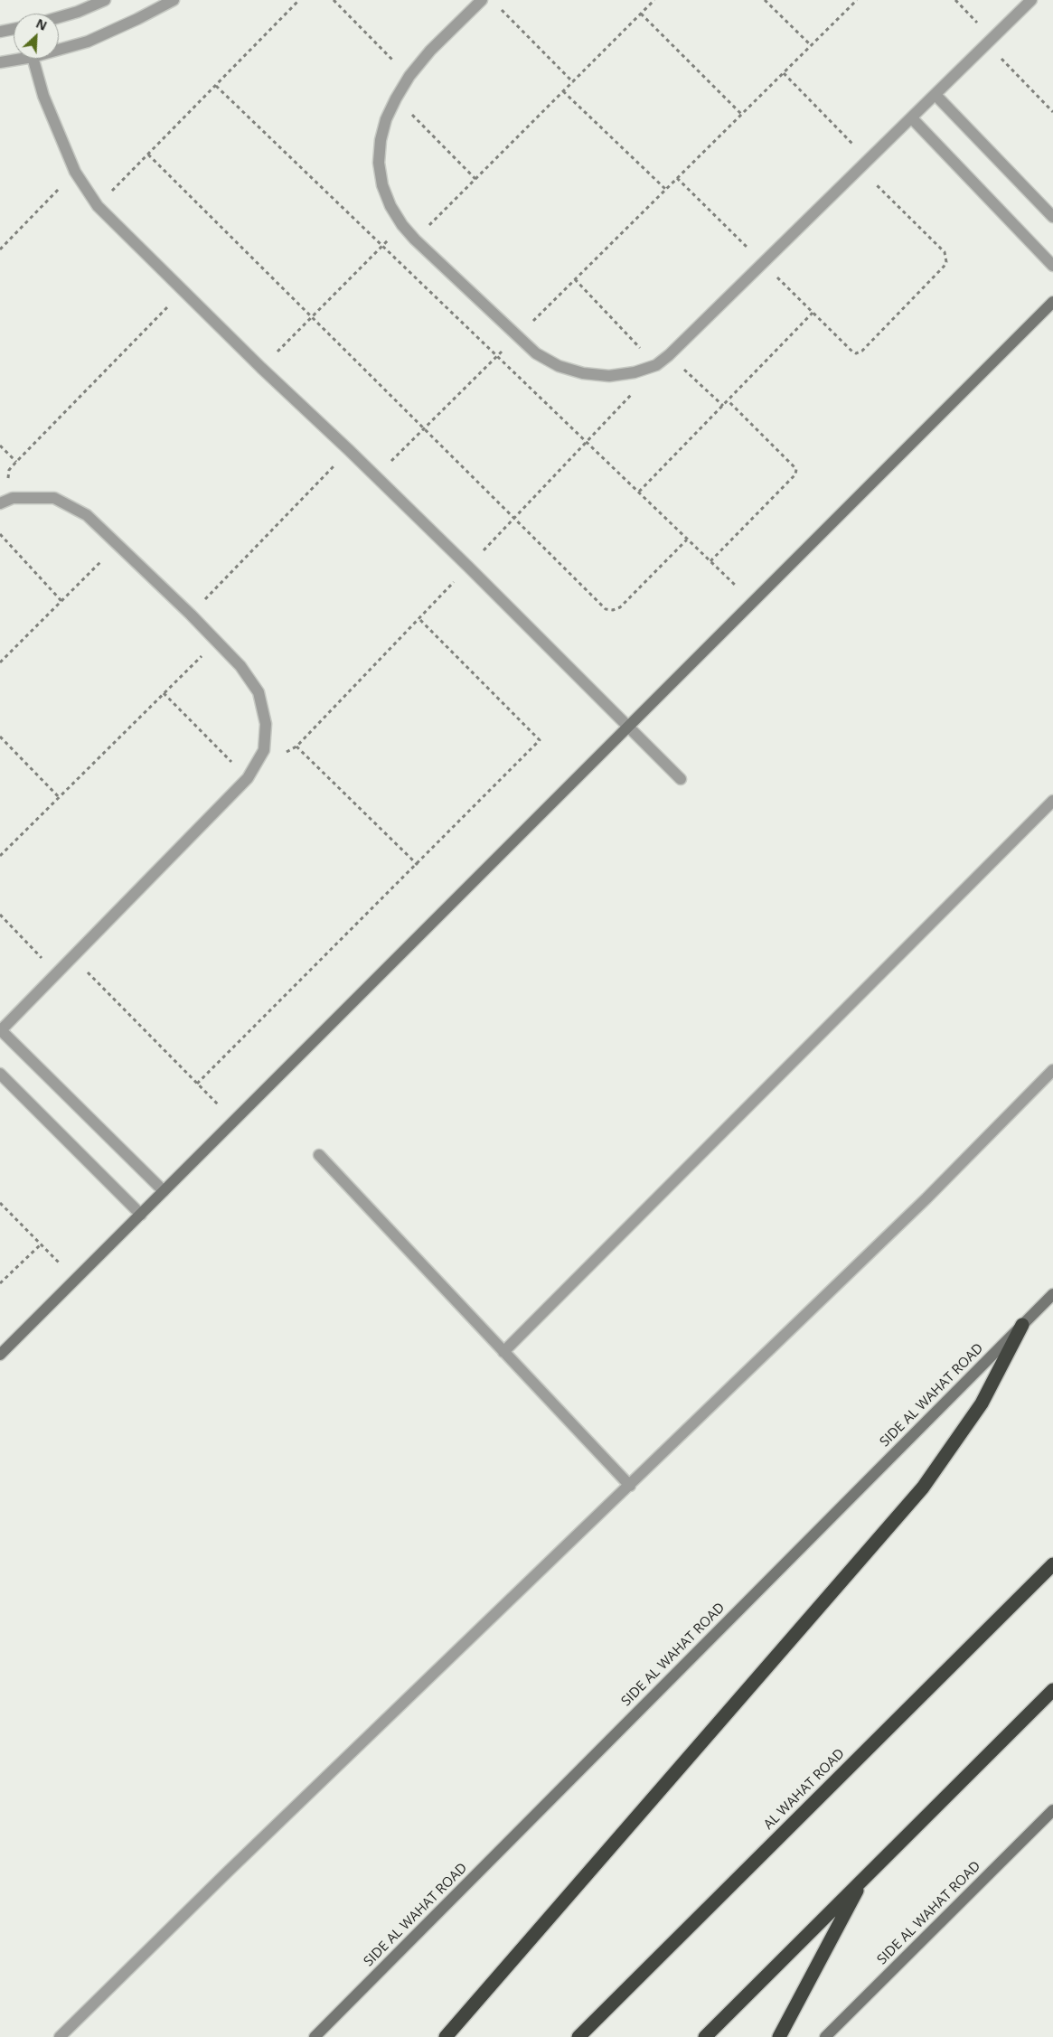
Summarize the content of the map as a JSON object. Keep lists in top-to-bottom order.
{
  "streets": {
    "highway": ["AL WAHAT ROAD"],
    "street": ["SIDE AL WAHAT ROAD"]
  },
  "north": "top right"
}
